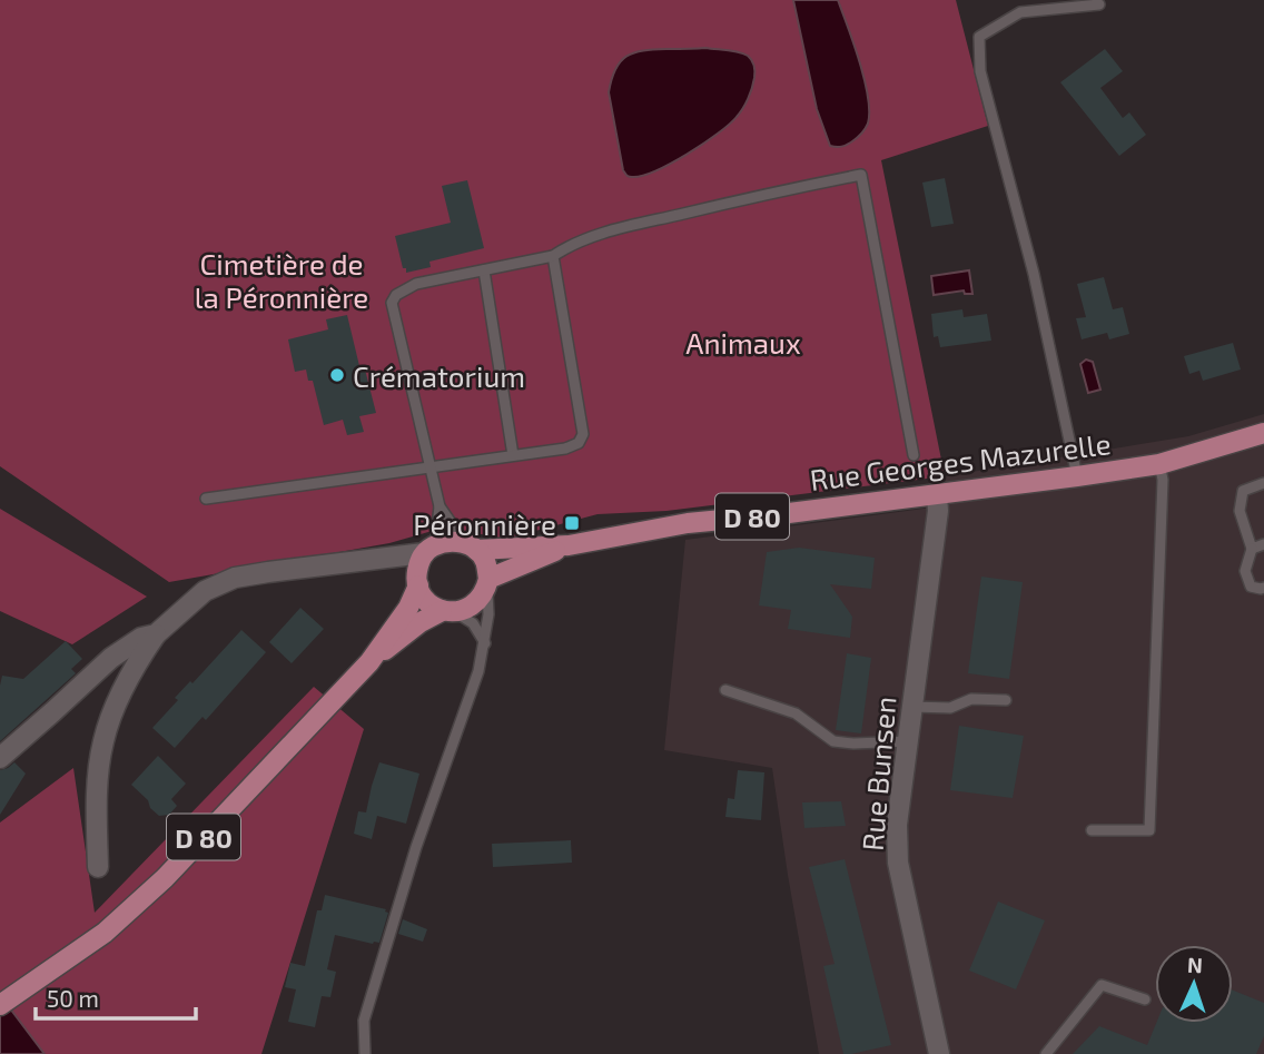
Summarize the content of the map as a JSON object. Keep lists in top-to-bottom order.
{
  "streets": {
    "main road": ["Rue Georges Mazurelle", "D 80"],
    "street": ["Rue Bunsen"]
  },
  "crossings": [
    ["Rue Georges Mazurelle", "D 80"],
    ["Rue Georges Mazurelle", "Rue Bunsen"]
  ],
  "parks": ["Cimetière de la Péronnière", "Animaux"],
  "places": {
    "other": ["Crématorium"],
    "transit": ["Péronnière"]
  },
  "scale_bar": "50 m",
  "north": "top"
}
